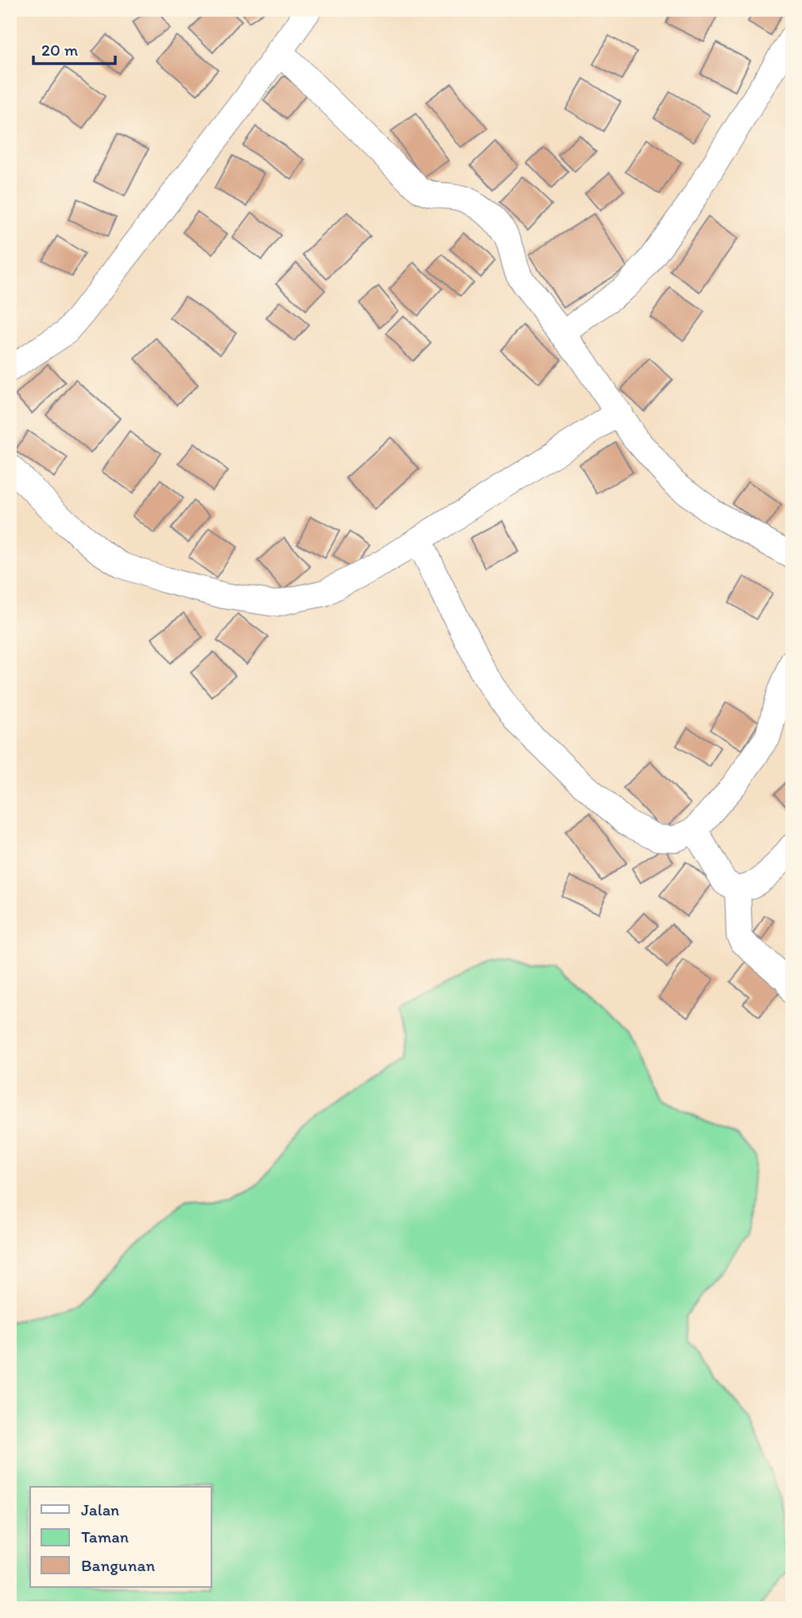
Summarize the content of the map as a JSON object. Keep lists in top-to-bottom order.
{
  "legend": ["Jalan", "Taman", "Bangunan"],
  "scale_bar": "20 m"
}
